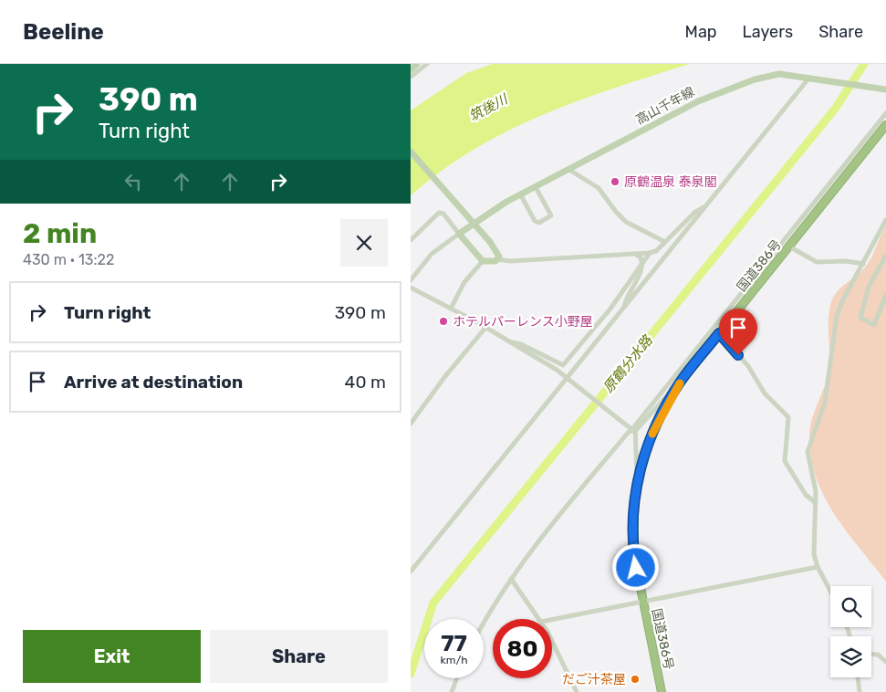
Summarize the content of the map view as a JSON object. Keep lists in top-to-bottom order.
{
  "streets": {
    "highway": ["国道386号"],
    "main road": ["高山千年線"]
  },
  "water": ["筑後川", "原鶴分水路"],
  "places": ["原鶴温泉 泰泉閣", "ホテルパーレンス小野屋", "だご汁茶屋"],
  "page": {
    "header": "Beeline",
    "nav": ["Map", "Layers", "Share"],
    "turn": ["390 m", "Turn right"],
    "heading": ["2 min", "430 m · 13:22"],
    "list": [
      {
        "name": "Turn right",
        "value": "390 m"
      },
      {
        "name": "Arrive at destination",
        "value": "40 m"
      }
    ],
    "speed": "77 km/h",
    "limit": "80",
    "buttons": ["Exit", "Share"]
  }
}
